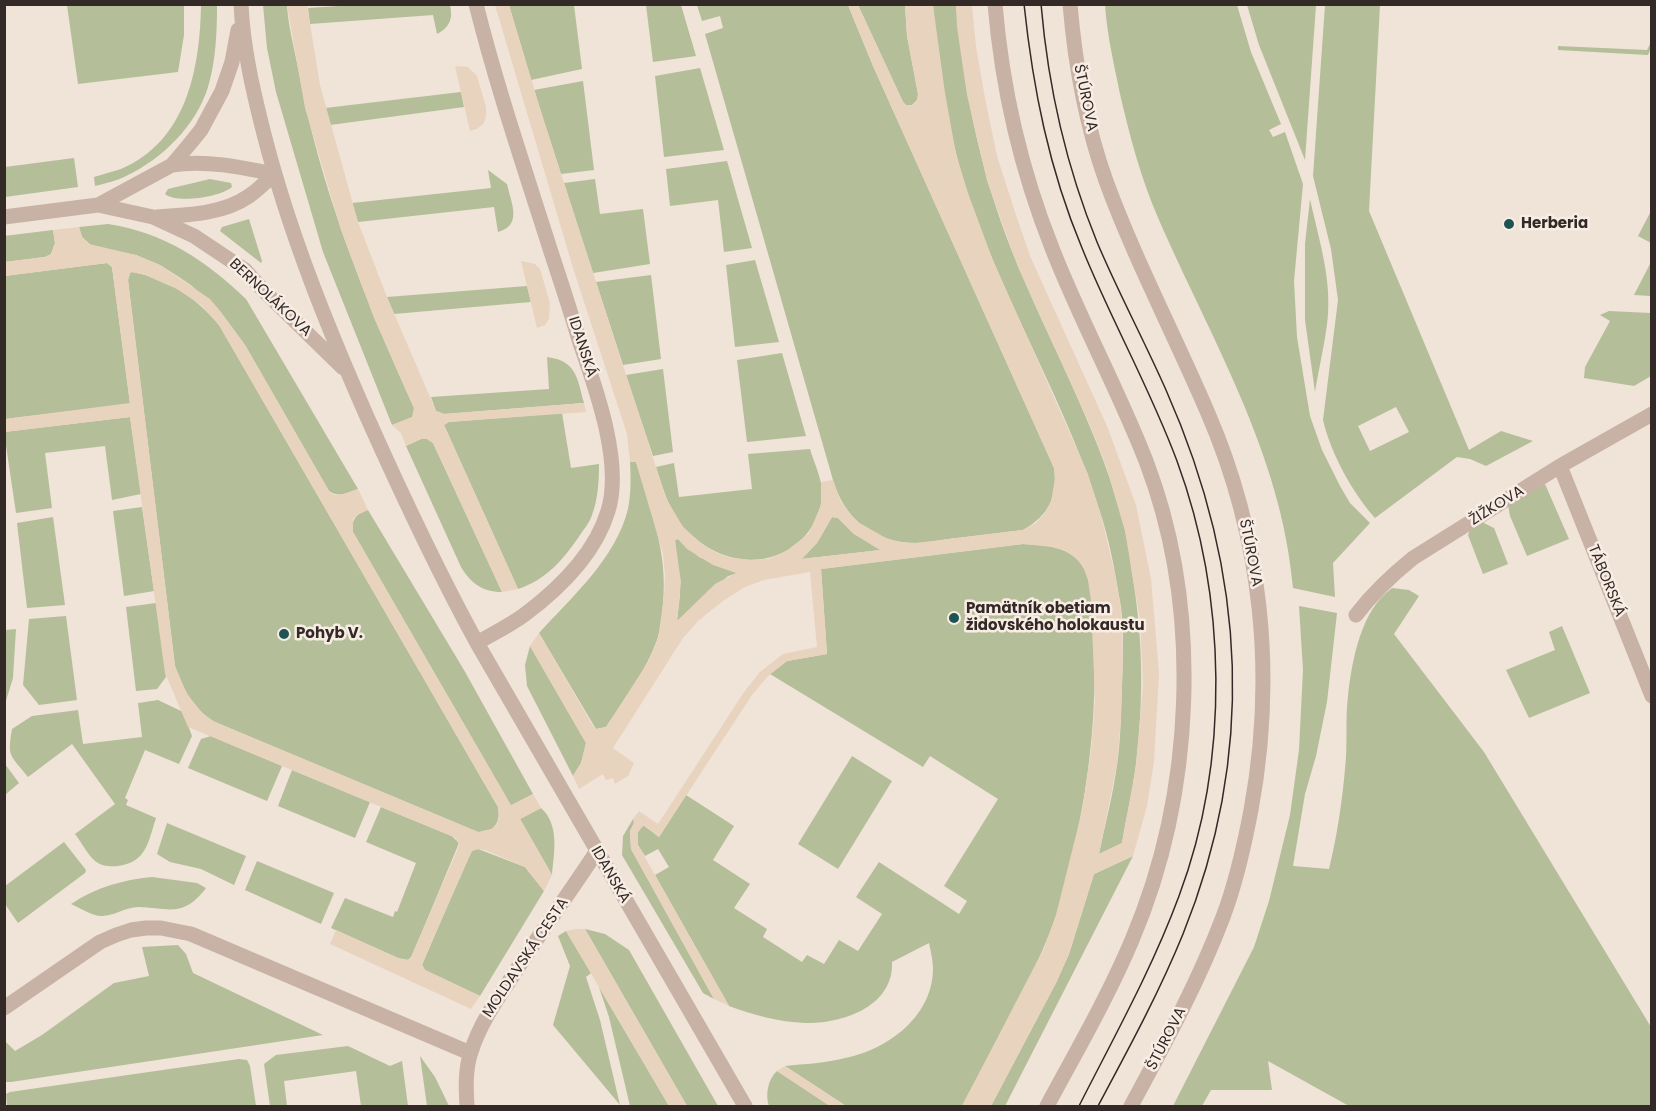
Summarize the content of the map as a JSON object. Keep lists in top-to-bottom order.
{
  "streets": {
    "street": [
      "ŠTÚROVA",
      "BERNOLÁKOVA",
      "IDANSKÁ",
      "ŽIŽKOVA",
      "TÁBORSKÁ",
      "MOLDAVSKÁ CESTA"
    ]
  },
  "crossings": [
    ["BERNOLÁKOVA", "IDANSKÁ"],
    ["IDANSKÁ", "MOLDAVSKÁ CESTA"],
    ["ŽIŽKOVA", "TÁBORSKÁ"]
  ],
  "places": ["Herberia", "Pamätník obetiam židovského holokaustu", "Pohyb V."]
}
